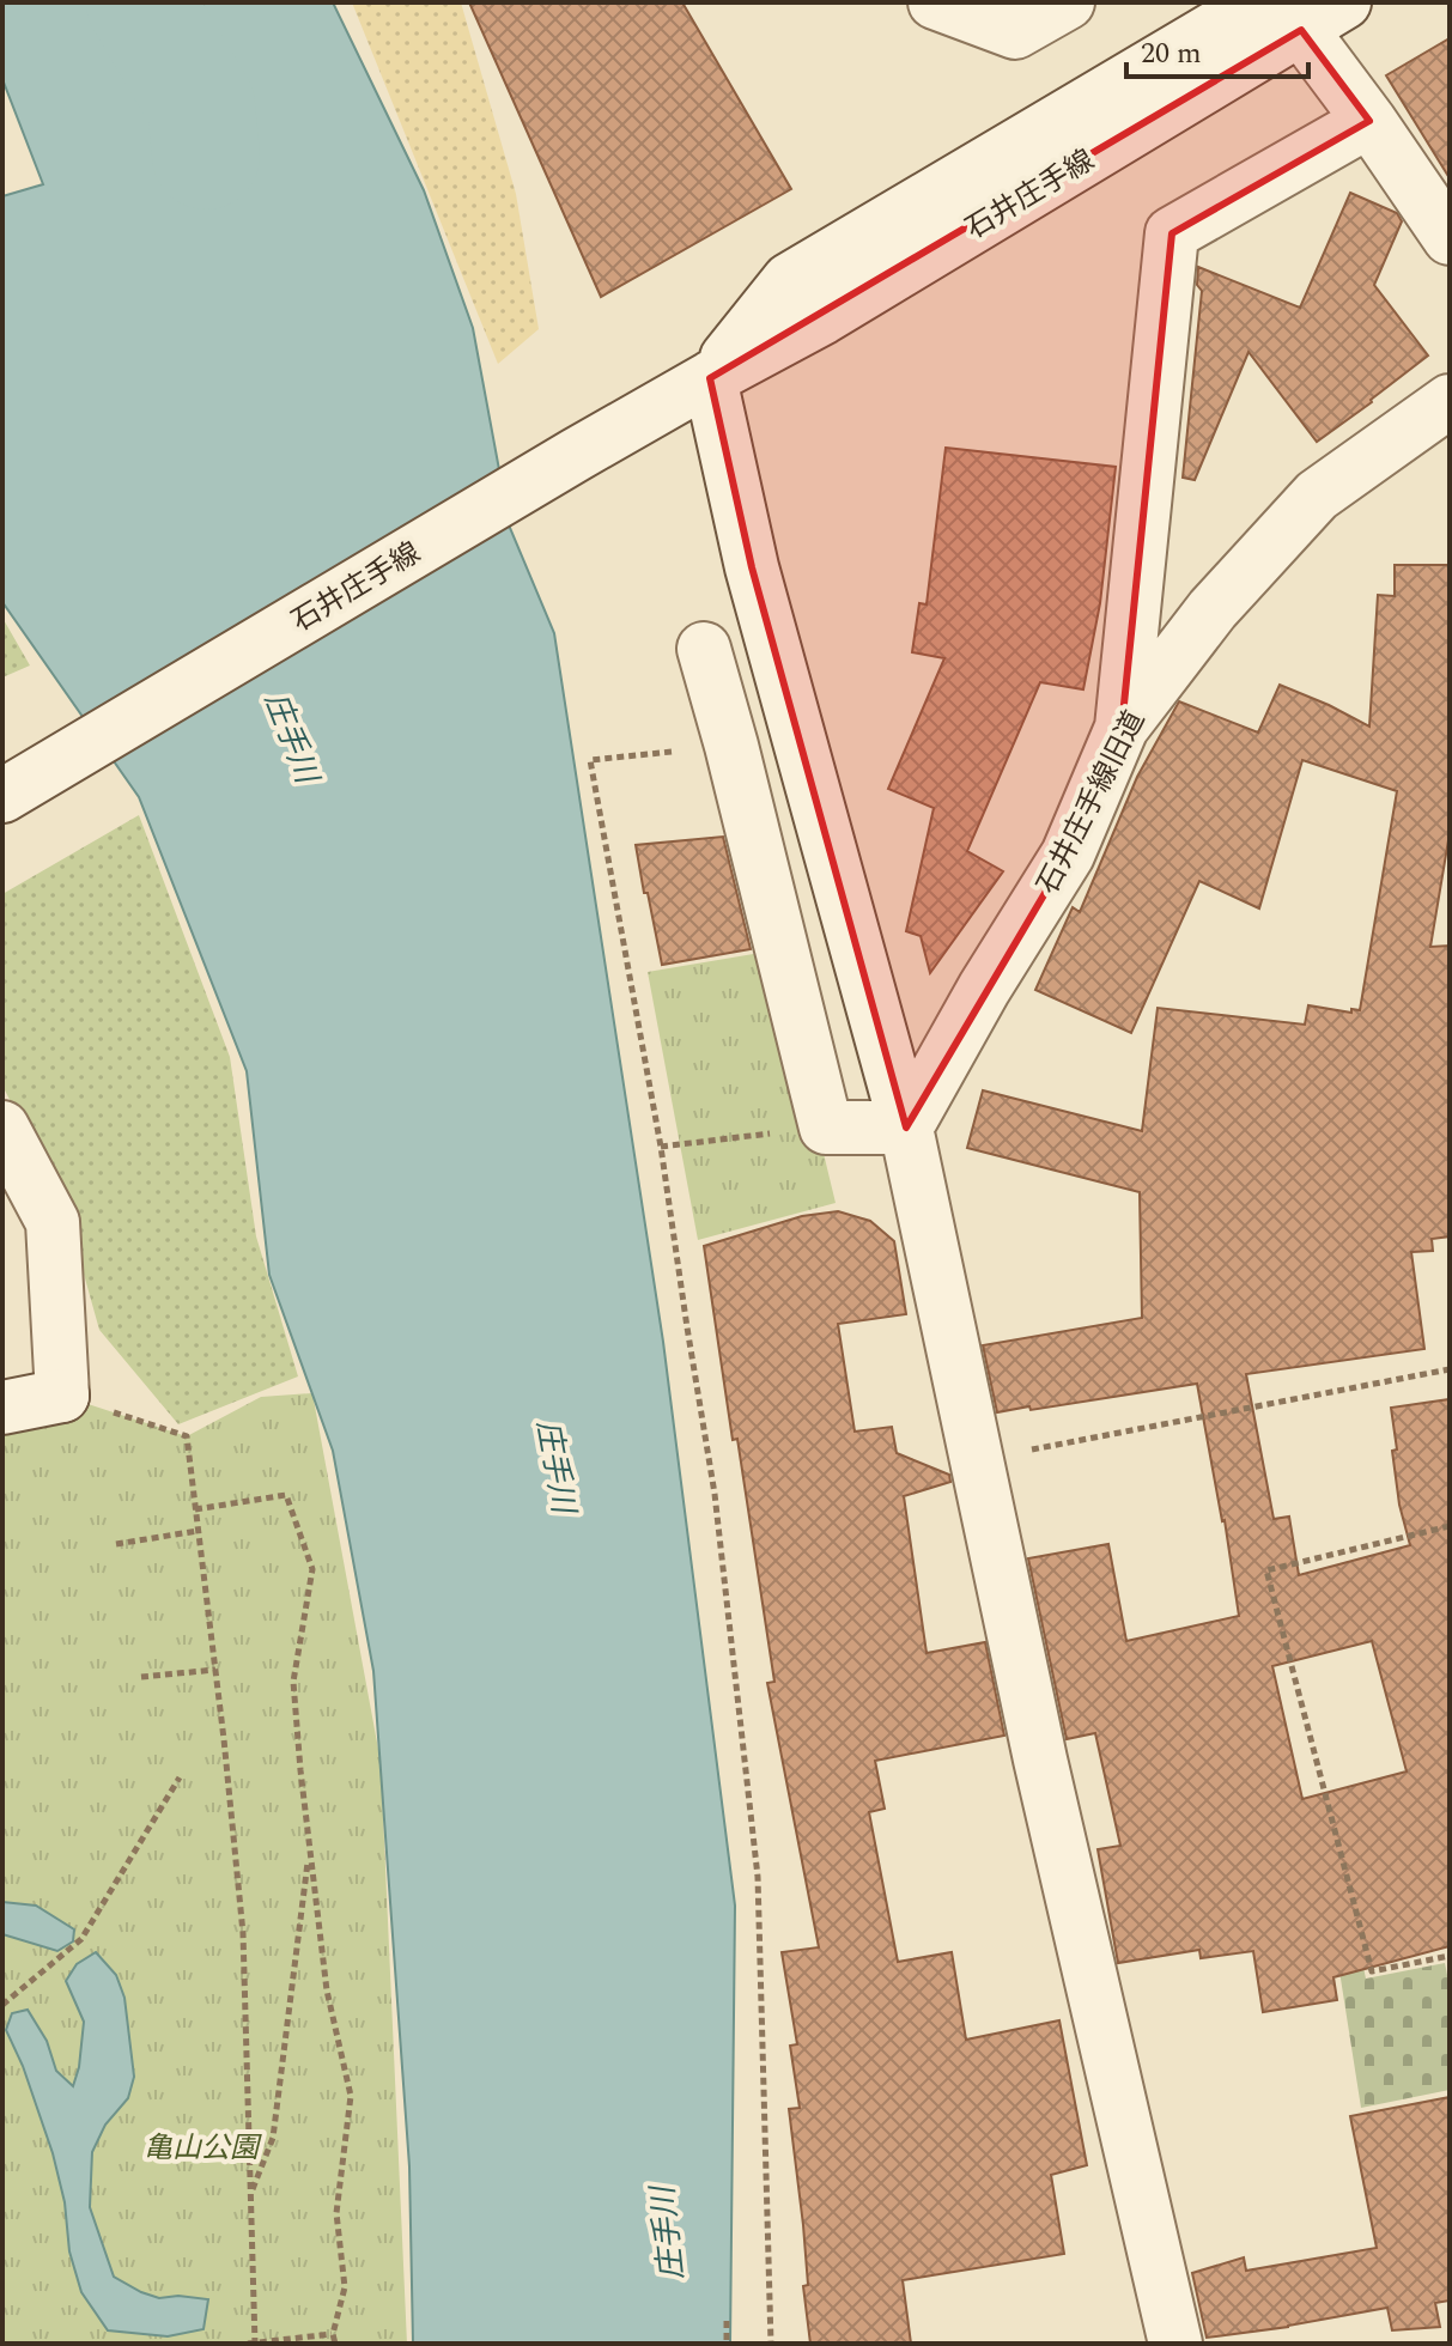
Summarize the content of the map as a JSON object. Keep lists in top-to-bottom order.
{
  "streets": {
    "street": ["石井庄手線", "石井庄手線旧道"]
  },
  "water": ["庄手川"],
  "parks": ["亀山公園"],
  "scale_bar": "20 m"
}
